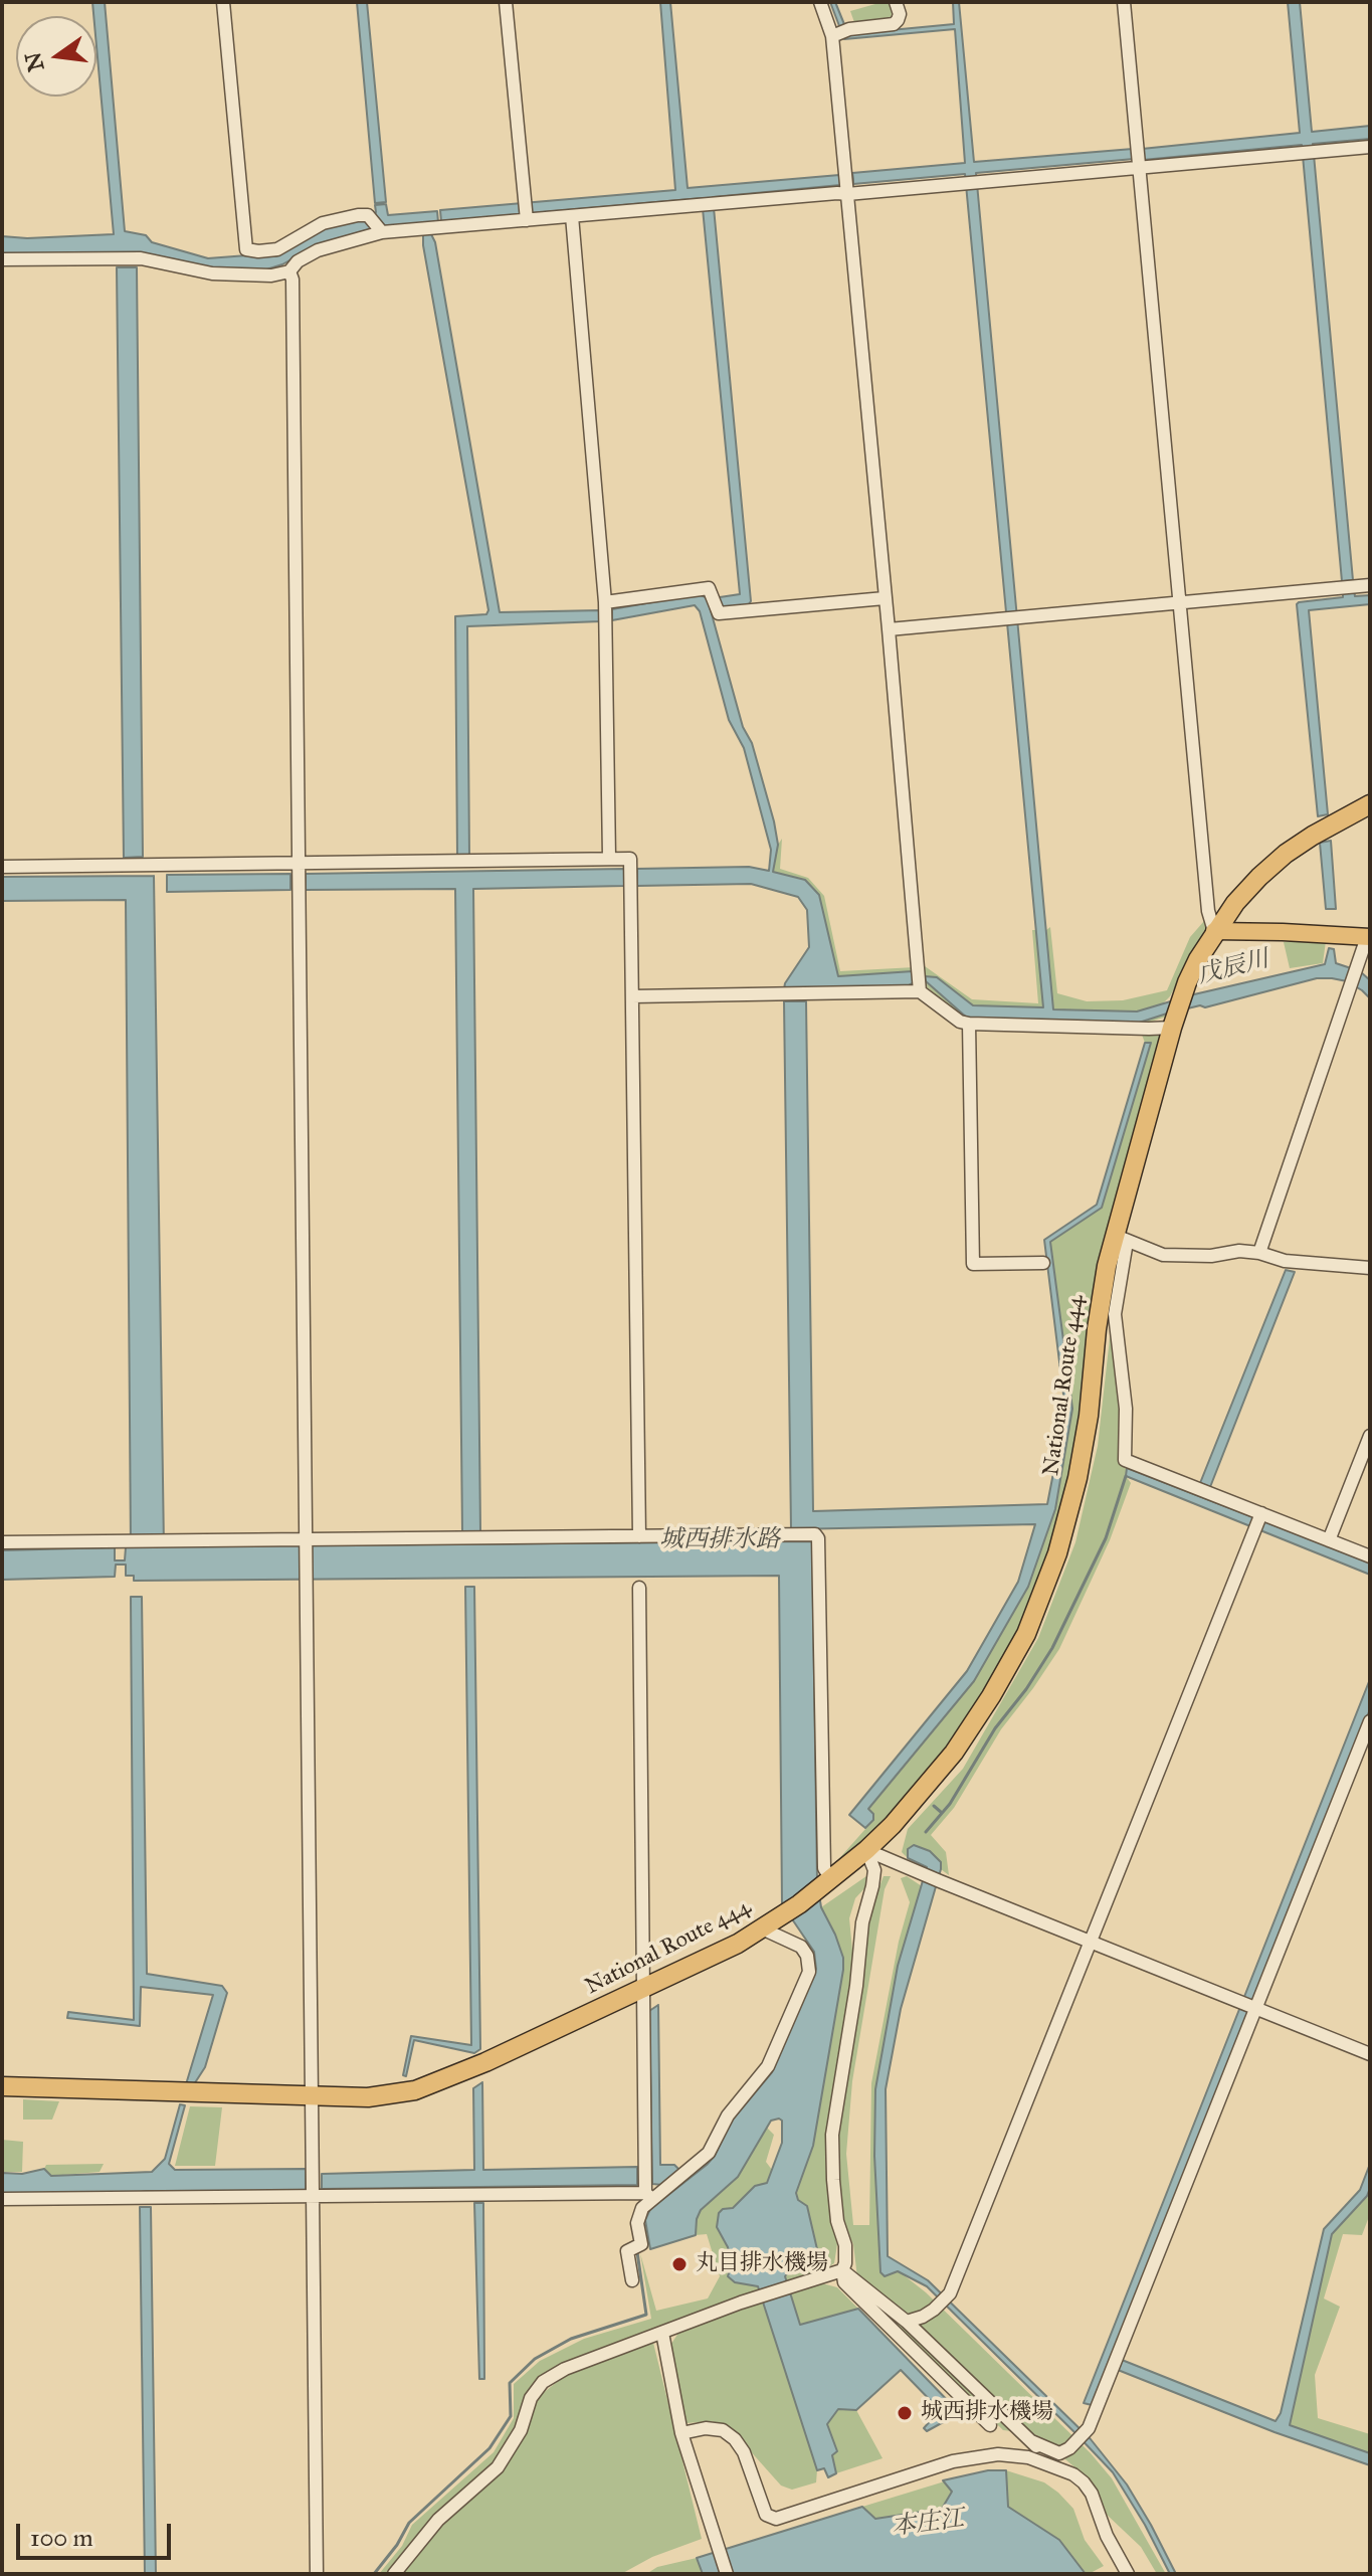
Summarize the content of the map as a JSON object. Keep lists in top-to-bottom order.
{
  "streets": {
    "highway": ["National Route 444"]
  },
  "water": ["戊辰川", "城西排水路", "本庄江"],
  "places": ["丸目排水機場", "城西排水機場"],
  "scale_bar": "100 m",
  "north": "left"
}
